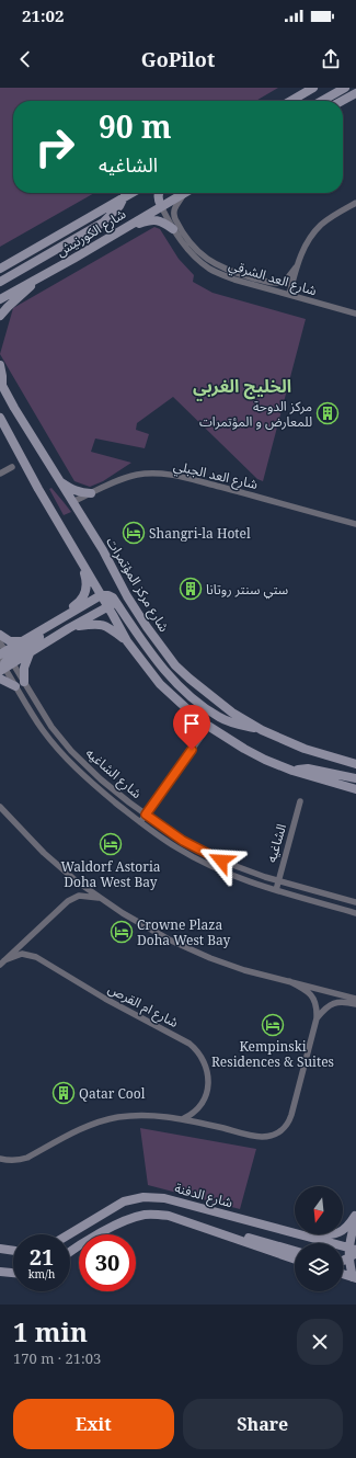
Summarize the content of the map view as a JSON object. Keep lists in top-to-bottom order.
{
  "streets": {
    "street": [
      "شارع الكورنيش",
      "شارع العد الشرقي",
      "شارع العد الجبلي",
      "شارع مركز المؤتمرات",
      "شارع الشاغيه",
      "الشاغيه",
      "شارع ام القرص",
      "شارع الدفنة"
    ]
  },
  "crossings": [
    ["شارع الكورنيش", "شارع العد الشرقي"],
    ["شارع العد الجبلي", "شارع مركز المؤتمرات"],
    ["شارع الشاغيه", "الشاغيه"]
  ],
  "districts": ["الخليج الغربي"],
  "places": {
    "building": ["مركز الدوحة للمعارض و المؤتمرات", "ستي سنتر روتانا", "Qatar Cool"],
    "hotel": [
      "Shangri-la Hotel",
      "Waldorf Astoria Doha West Bay",
      "Crowne Plaza Doha West Bay",
      "Kempinski Residences & Suites"
    ]
  },
  "north": "bottom",
  "page": {
    "status": "21:02",
    "header": "GoPilot",
    "turn": ["90 m", "الشاغيه"],
    "speed": "21 km/h",
    "limit": "30",
    "heading": ["1 min", "170 m · 21:03"],
    "buttons": ["Exit", "Share"]
  }
}
